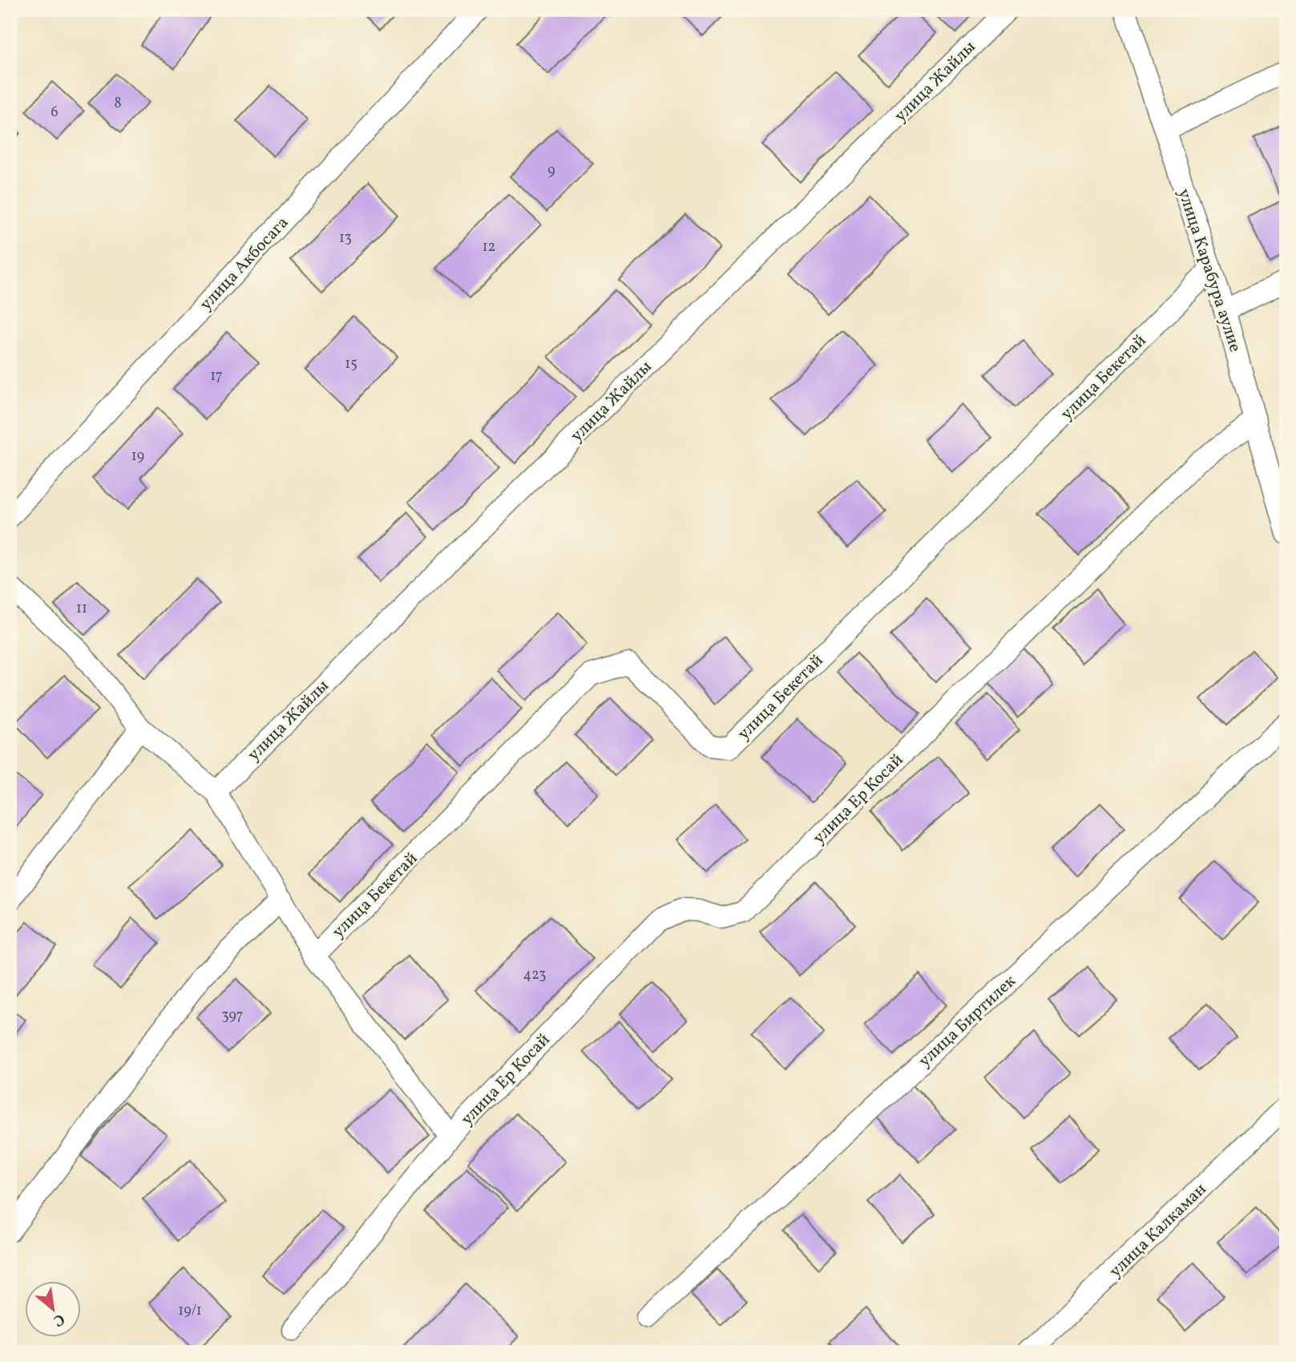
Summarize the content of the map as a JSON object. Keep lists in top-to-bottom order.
{
  "streets": {
    "street": [
      "улица Жайлы",
      "улица Акбосага",
      "улица Карабура аулие",
      "улица Бекетай",
      "улица Ер Косай",
      "улица Биртилек",
      "улица Калкаман"
    ]
  },
  "crossings": [
    ["улица Карабура аулие", "улица Бекетай"],
    ["улица Карабура аулие", "улица Ер Косай"]
  ],
  "house_numbers": [
    "8",
    "6",
    "9",
    "13",
    "12",
    "15",
    "17",
    "19",
    "11",
    "423",
    "397",
    "19/1"
  ],
  "north": "bottom right"
}
